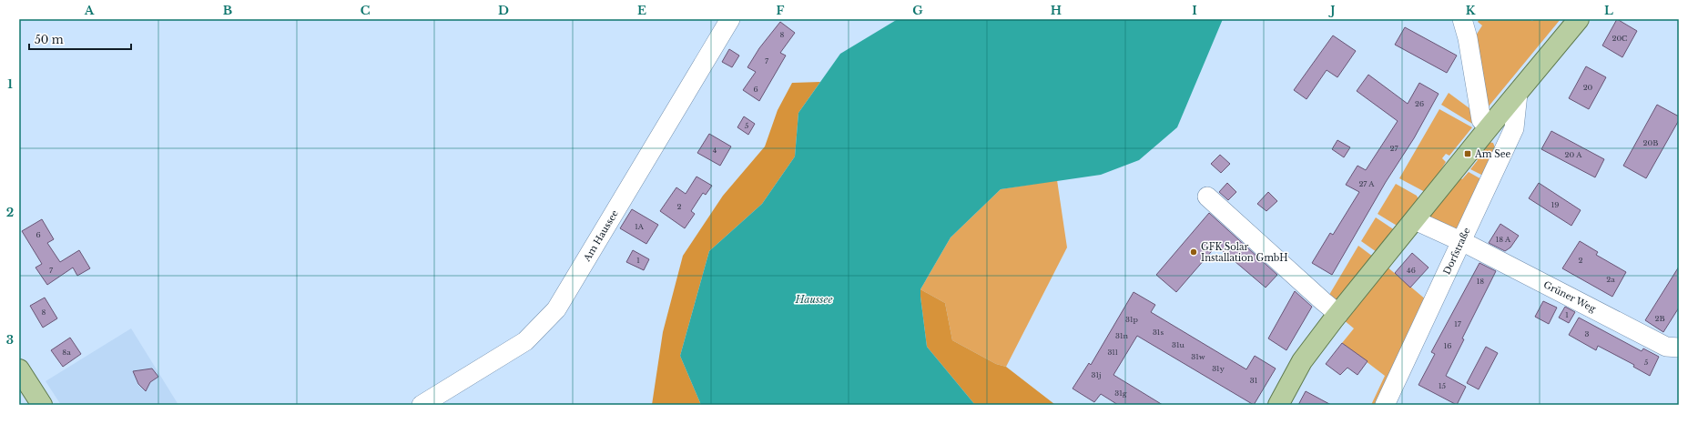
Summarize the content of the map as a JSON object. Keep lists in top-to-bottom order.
{
  "streets": {
    "street": ["Am Haussee", "Dorfstraße", "Grüner Weg"]
  },
  "crossings": [
    ["Dorfstraße", "Grüner Weg"]
  ],
  "water": ["Haussee"],
  "places": {
    "transit": ["Am See"],
    "other": ["GFK Solar Installation GmbH"]
  },
  "house_numbers": [
    "8",
    "20C",
    "7",
    "20",
    "6",
    "26",
    "5",
    "20B",
    "27",
    "4",
    "20 A",
    "27 A",
    "19",
    "2",
    "1A",
    "6",
    "18 A",
    "1",
    "2",
    "7",
    "46",
    "2a",
    "18",
    "8",
    "1",
    "2B",
    "31p",
    "17",
    "31s",
    "3",
    "31n",
    "31u",
    "16",
    "8a",
    "31l",
    "31w",
    "5",
    "31y",
    "31j",
    "31",
    "15",
    "31g"
  ],
  "scale_bar": "50 m",
  "grid": {
    "columns": [
      "A",
      "B",
      "C",
      "D",
      "E",
      "F",
      "G",
      "H",
      "I",
      "J",
      "K",
      "L"
    ],
    "rows": ["1", "2", "3"]
  }
}
